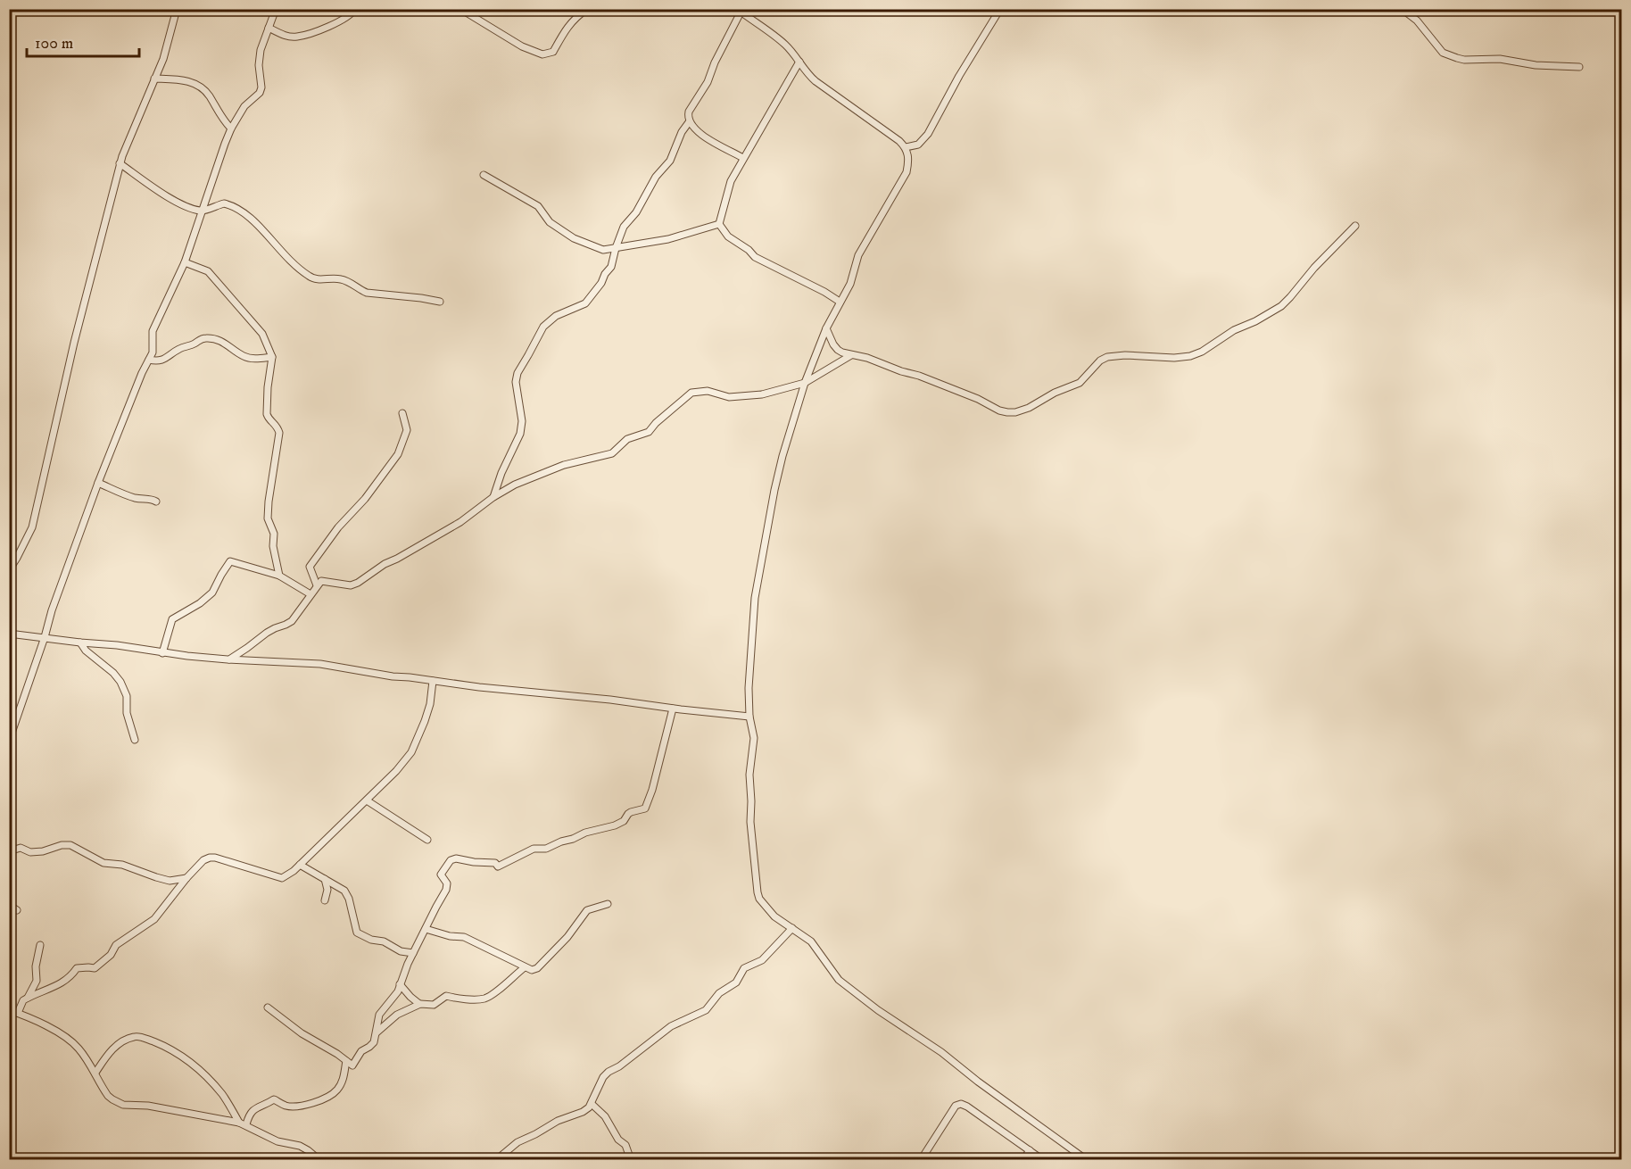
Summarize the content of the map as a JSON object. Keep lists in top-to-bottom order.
{
  "scale_bar": "100 m"
}
